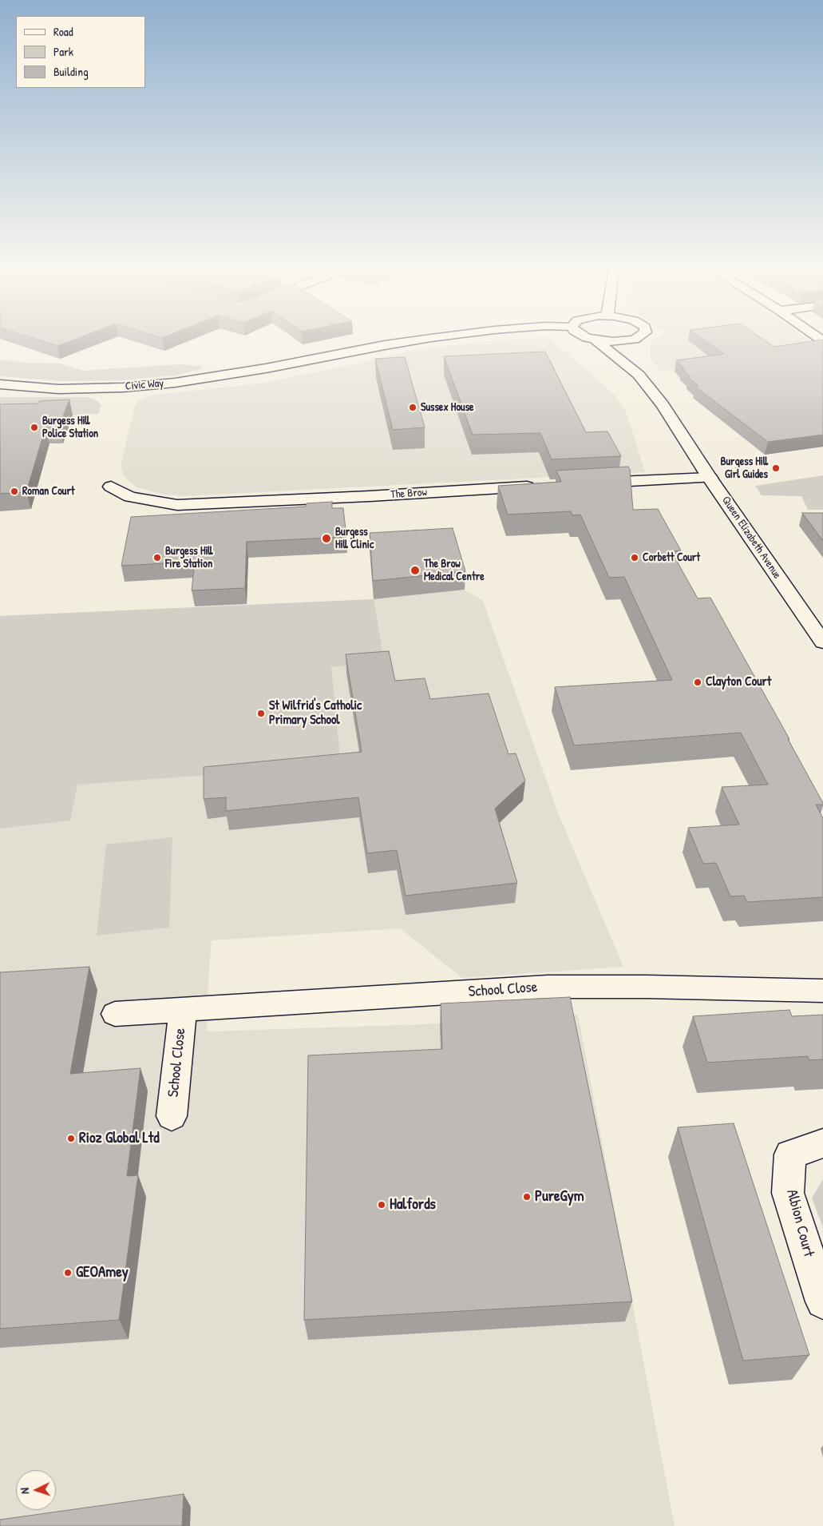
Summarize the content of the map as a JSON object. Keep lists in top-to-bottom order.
{
  "streets": {
    "street": [
      "Civic Way",
      "The Brow",
      "Queen Elizabeth Avenue",
      "School Close",
      "Albion Court"
    ]
  },
  "places": [
    "Sussex House",
    "Burgess Hill Police Station",
    "Burgess Hill Girl Guides",
    "Roman Court",
    "Burgess Hill Clinic",
    "Burgess Hill Fire Station",
    "Corbett Court",
    "The Brow Medical Centre",
    "Clayton Court",
    "St Wilfrid's Catholic Primary School",
    "Rioz Global Ltd",
    "PureGym",
    "Halfords",
    "GEOAmey"
  ],
  "legend": ["Road", "Park", "Building"],
  "north": "left"
}
